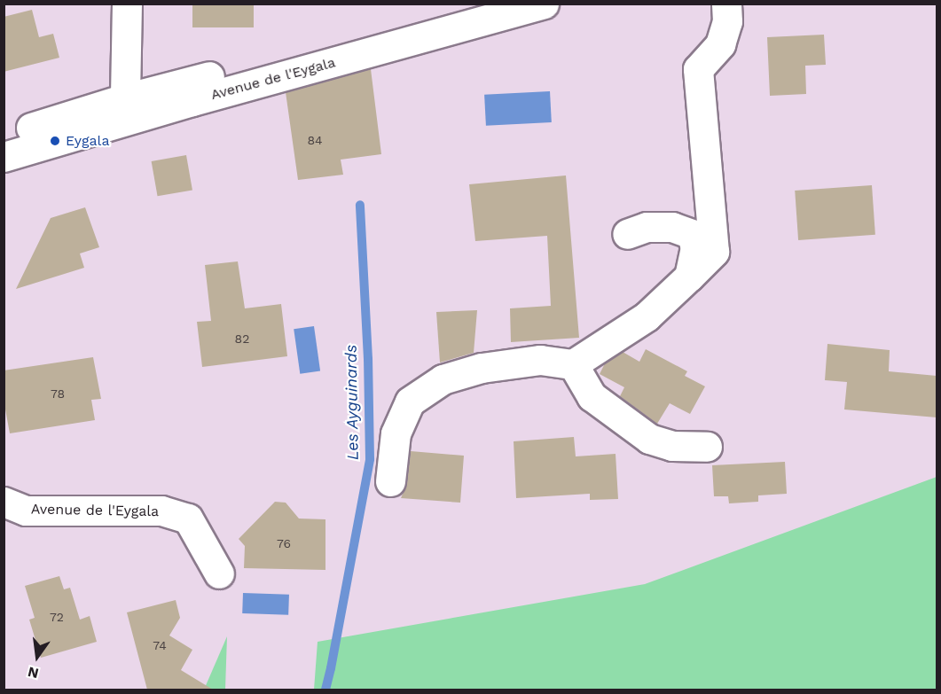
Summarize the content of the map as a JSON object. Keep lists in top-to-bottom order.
{
  "streets": {
    "street": ["Avenue de l'Eygala"]
  },
  "water": ["Les Ayguinards"],
  "places": ["Eygala"],
  "house_numbers": [
    "84",
    "82",
    "78",
    "76",
    "72",
    "74"
  ],
  "north": "bottom"
}
